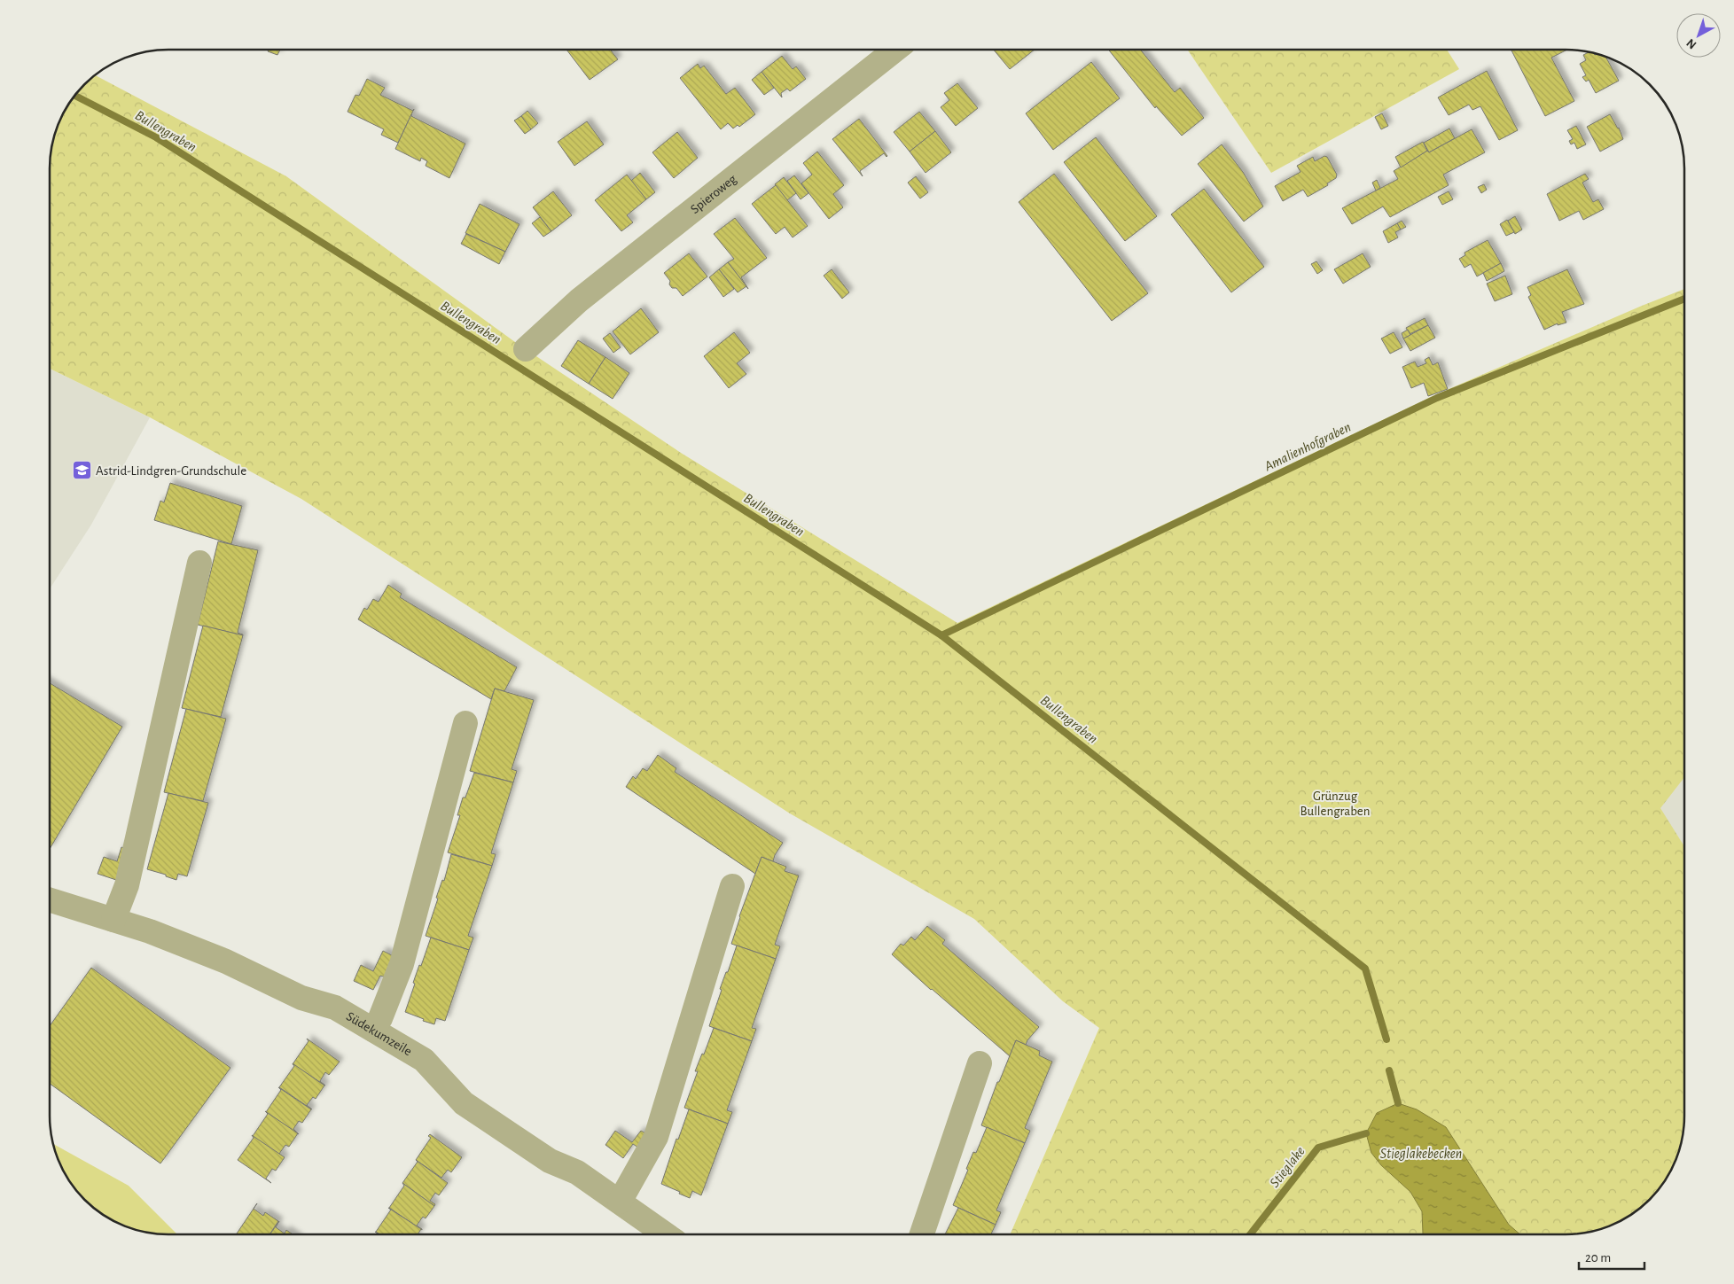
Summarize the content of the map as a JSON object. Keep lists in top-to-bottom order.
{
  "streets": {
    "street": ["Spieroweg", "Südekumzeile"]
  },
  "water": [
    "Bullengraben",
    "Amalienhofgraben",
    "Stieglakebecken",
    "Stieglake"
  ],
  "parks": ["Grünzug Bullengraben"],
  "places": {
    "school or university": ["Astrid-Lindgren-Grundschule"]
  },
  "scale_bar": "20 m",
  "north": "bottom left"
}
